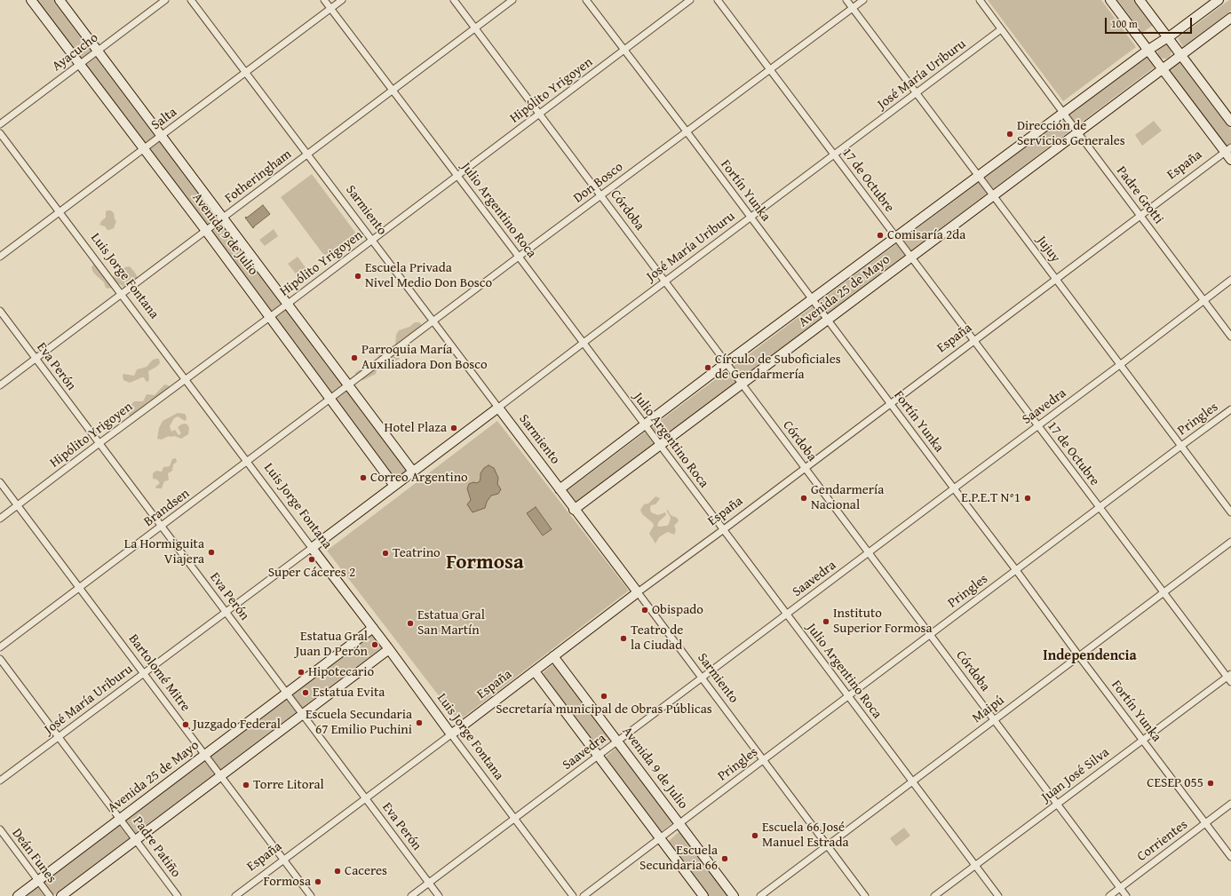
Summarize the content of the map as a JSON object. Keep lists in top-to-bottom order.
{
  "streets": {
    "main road": [
      "España",
      "Sarmiento",
      "Avenida 9 de Julio",
      "Luis Jorge Fontana",
      "Avenida 25 de Mayo"
    ],
    "street": [
      "Ayacucho",
      "José María Uriburu",
      "Hipólito Yrigoyen",
      "Salta",
      "Fotheringham",
      "17 de Octubre",
      "Don Bosco",
      "Fortín Yunka",
      "Padre Grotti",
      "Julio Argentino Roca",
      "Córdoba",
      "Jujuy",
      "Eva Perón",
      "Saavedra",
      "Pringles",
      "Brandsen",
      "Bartolomé Mitre",
      "Maipú",
      "Juan José Silva",
      "Corrientes",
      "Padre Patiño",
      "Deán Funes"
    ]
  },
  "crossings": [
    ["Ayacucho", "Avenida 9 de Julio"],
    ["José María Uriburu", "17 de Octubre"],
    ["José María Uriburu", "Fortín Yunka"],
    ["José María Uriburu", "Padre Grotti"],
    ["José María Uriburu", "Sarmiento"],
    ["José María Uriburu", "Julio Argentino Roca"],
    ["José María Uriburu", "Córdoba"],
    ["José María Uriburu", "Jujuy"],
    ["José María Uriburu", "Luis Jorge Fontana"],
    ["José María Uriburu", "Eva Perón"],
    ["José María Uriburu", "Bartolomé Mitre"],
    ["José María Uriburu", "Padre Patiño"],
    ["Hipólito Yrigoyen", "Fortín Yunka"],
    ["Hipólito Yrigoyen", "Sarmiento"],
    ["Hipólito Yrigoyen", "Julio Argentino Roca"],
    ["Hipólito Yrigoyen", "Córdoba"],
    ["Hipólito Yrigoyen", "Avenida 9 de Julio"],
    ["Hipólito Yrigoyen", "Luis Jorge Fontana"],
    ["Hipólito Yrigoyen", "Eva Perón"],
    ["Hipólito Yrigoyen", "Bartolomé Mitre"],
    ["Salta", "Sarmiento"],
    ["Salta", "Julio Argentino Roca"],
    ["Salta", "Avenida 9 de Julio"],
    ["Salta", "Luis Jorge Fontana"],
    ["España", "17 de Octubre"],
    ["España", "Fortín Yunka"],
    ["España", "Padre Grotti"],
    ["España", "Sarmiento"],
    ["España", "Julio Argentino Roca"],
    ["España", "Córdoba"],
    ["España", "Avenida 9 de Julio"],
    ["España", "Jujuy"],
    ["España", "Luis Jorge Fontana"],
    ["España", "Eva Perón"],
    ["España", "Bartolomé Mitre"],
    ["Fotheringham", "Sarmiento"],
    ["Fotheringham", "Julio Argentino Roca"],
    ["Fotheringham", "Córdoba"],
    ["Fotheringham", "Avenida 9 de Julio"],
    ["Fotheringham", "Luis Jorge Fontana"],
    ["Fotheringham", "Eva Perón"],
    ["17 de Octubre", "Don Bosco"],
    ["17 de Octubre", "Avenida 25 de Mayo"],
    ["17 de Octubre", "Saavedra"],
    ["17 de Octubre", "Pringles"],
    ["17 de Octubre", "Maipú"],
    ["17 de Octubre", "Juan José Silva"],
    ["Don Bosco", "Fortín Yunka"],
    ["Don Bosco", "Sarmiento"],
    ["Don Bosco", "Julio Argentino Roca"],
    ["Don Bosco", "Córdoba"],
    ["Don Bosco", "Avenida 9 de Julio"],
    ["Don Bosco", "Jujuy"],
    ["Don Bosco", "Brandsen"],
    ["Fortín Yunka", "Avenida 25 de Mayo"],
    ["Fortín Yunka", "Saavedra"],
    ["Fortín Yunka", "Pringles"],
    ["Fortín Yunka", "Maipú"],
    ["Fortín Yunka", "Juan José Silva"],
    ["Fortín Yunka", "Corrientes"],
    ["Padre Grotti", "Avenida 25 de Mayo"],
    ["Padre Grotti", "Saavedra"],
    ["Sarmiento", "Avenida 25 de Mayo"],
    ["Sarmiento", "Saavedra"],
    ["Sarmiento", "Pringles"],
    ["Sarmiento", "Maipú"],
    ["Julio Argentino Roca", "Avenida 25 de Mayo"],
    ["Julio Argentino Roca", "Saavedra"],
    ["Julio Argentino Roca", "Pringles"],
    ["Julio Argentino Roca", "Maipú"],
    ["Julio Argentino Roca", "Juan José Silva"],
    ["Córdoba", "Avenida 25 de Mayo"],
    ["Córdoba", "Saavedra"],
    ["Córdoba", "Pringles"],
    ["Córdoba", "Maipú"],
    ["Córdoba", "Juan José Silva"],
    ["Córdoba", "Corrientes"],
    ["Avenida 9 de Julio", "Saavedra"],
    ["Avenida 9 de Julio", "Pringles"],
    ["Avenida 9 de Julio", "Brandsen"],
    ["Jujuy", "Avenida 25 de Mayo"],
    ["Jujuy", "Saavedra"],
    ["Jujuy", "Pringles"],
    ["Luis Jorge Fontana", "Avenida 25 de Mayo"],
    ["Luis Jorge Fontana", "Saavedra"],
    ["Luis Jorge Fontana", "Brandsen"],
    ["Avenida 25 de Mayo", "Eva Perón"],
    ["Avenida 25 de Mayo", "Bartolomé Mitre"],
    ["Avenida 25 de Mayo", "Padre Patiño"],
    ["Avenida 25 de Mayo", "Deán Funes"],
    ["Eva Perón", "Saavedra"],
    ["Eva Perón", "Brandsen"],
    ["Brandsen", "Bartolomé Mitre"]
  ],
  "districts": ["Formosa", "Independencia"],
  "places": [
    "Dirección de Servicios Generales",
    "Comisaría 2da",
    "Escuela Privada Nivel Medio Don Bosco",
    "Parroquia María Auxiliadora Don Bosco",
    "Círculo de Suboficiales de Gendarmería",
    "Hotel Plaza",
    "Correo Argentino",
    "Gendarmería Nacional",
    "E.P.E.T N°1",
    "La Hormiguita Viajera",
    "Teatrino",
    "Super Cáceres 2",
    "Obispado",
    "Instituto Superior Formosa",
    "Estatua Gral San Martín",
    "Teatro de la Ciudad",
    "Estatua Gral Juan D Perón",
    "Hipotecario",
    "Estatua Evita",
    "Secretaría municipal de Obras Públicas",
    "Escuela Secundaria 67 Emilio Puchini",
    "Juzgado Federal",
    "CESEP 055",
    "Torre Litoral",
    "Escuela 66 José Manuel Estrada",
    "Escuela Secundaria 66",
    "Caceres",
    "Formosa"
  ],
  "scale_bar": "100 m"
}
